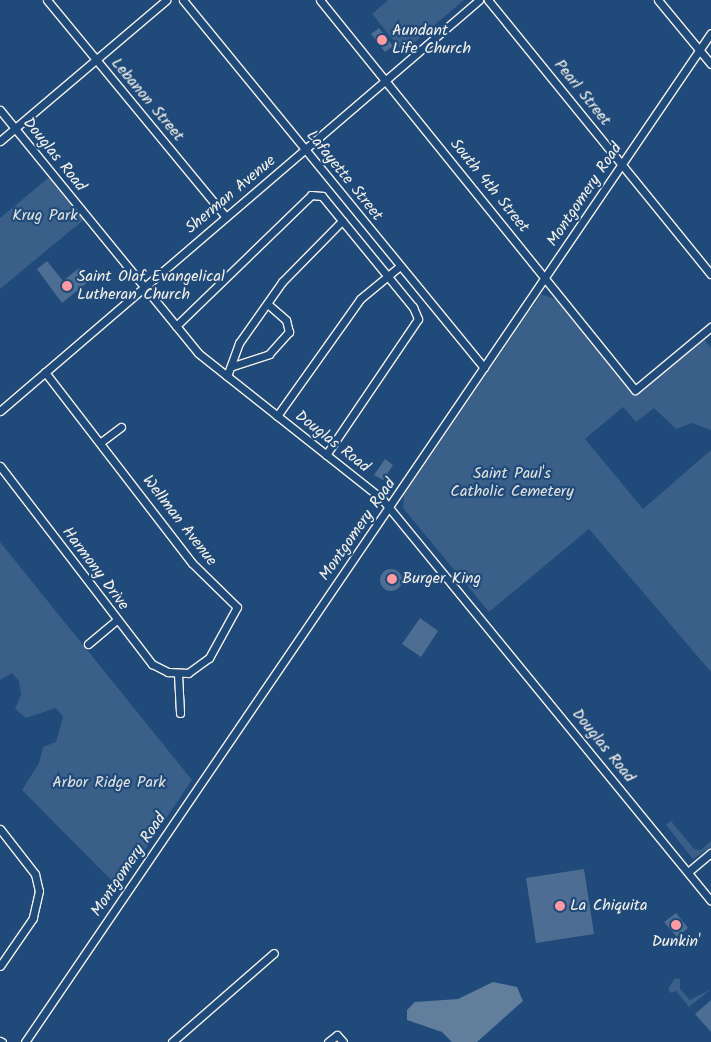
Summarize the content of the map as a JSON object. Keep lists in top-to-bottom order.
{
  "streets": {
    "street": [
      "Pearl Street",
      "Lebanon Street",
      "Douglas Road",
      "Lafayette Street",
      "South 4th Street",
      "Sherman Avenue",
      "Montgomery Road",
      "Wellman Avenue",
      "Harmony Drive"
    ]
  },
  "crossings": [
    ["Pearl Street", "Montgomery Road"],
    ["Lebanon Street", "Sherman Avenue"],
    ["Douglas Road", "Sherman Avenue"],
    ["Douglas Road", "Montgomery Road"],
    ["Lafayette Street", "Sherman Avenue"],
    ["Lafayette Street", "Montgomery Road"],
    ["South 4th Street", "Sherman Avenue"],
    ["South 4th Street", "Montgomery Road"],
    ["Sherman Avenue", "Wellman Avenue"],
    ["Wellman Avenue", "Harmony Drive"]
  ],
  "parks": ["Krug Park", "Saint Paul's Catholic Cemetery", "Arbor Ridge Park"],
  "places": [
    "Aundant Life Church",
    "Saint Olaf Evangelical Lutheran Church",
    "Burger King",
    "La Chiquita",
    "Dunkin'"
  ]
}
